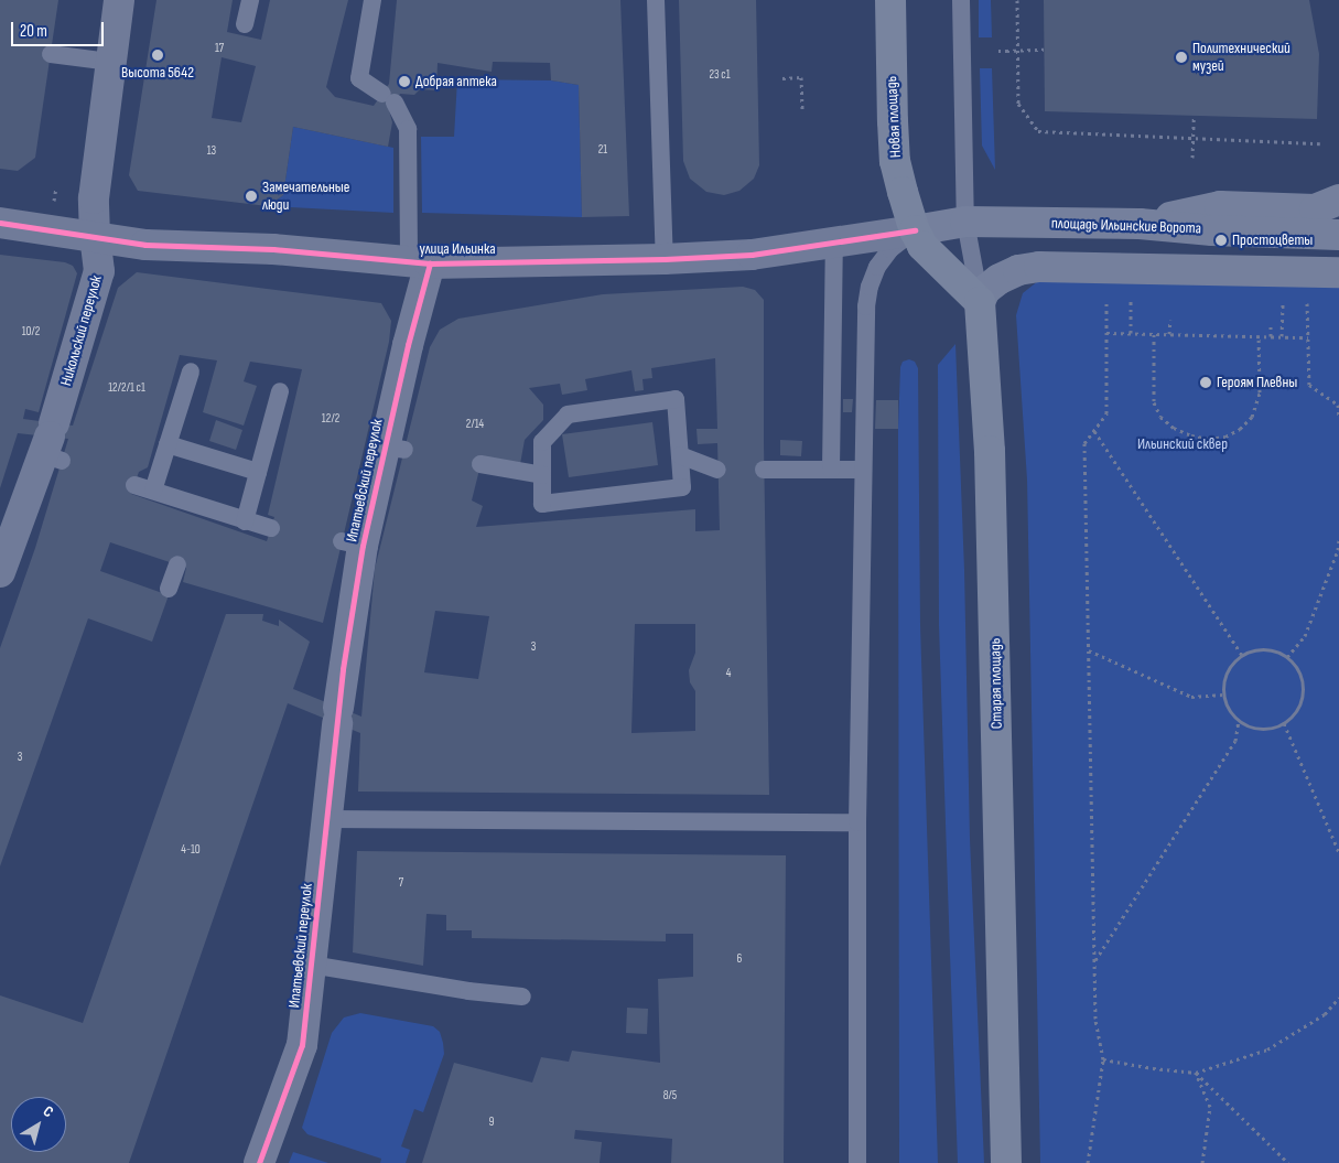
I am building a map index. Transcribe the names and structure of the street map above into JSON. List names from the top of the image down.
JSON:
{
  "streets": {
    "main road": ["Новая площадь", "площадь Ильинские Ворота", "Старая площадь"],
    "street": ["улица Ильинка", "Никольский переулок", "Ипатьевский переулок"]
  },
  "crossings": [
    ["Новая площадь", "площадь Ильинские Ворота"],
    ["Новая площадь", "улица Ильинка"],
    ["площадь Ильинские Ворота", "улица Ильинка"],
    ["улица Ильинка", "Никольский переулок"],
    ["улица Ильинка", "Ипатьевский переулок"]
  ],
  "parks": ["Ильинский сквер"],
  "places": [
    "Высота 5642",
    "Политехнический музей",
    "Добрая аптека",
    "Замечательные люди",
    "Простоцветы",
    "Героям Плевны"
  ],
  "house_numbers": [
    "17",
    "23 с1",
    "21",
    "13",
    "10/2",
    "12/2/1 с1",
    "12/2",
    "2/14",
    "3",
    "4",
    "3",
    "4-10",
    "7",
    "6",
    "8/5",
    "9"
  ],
  "scale_bar": "20 m",
  "north": "top right"
}
